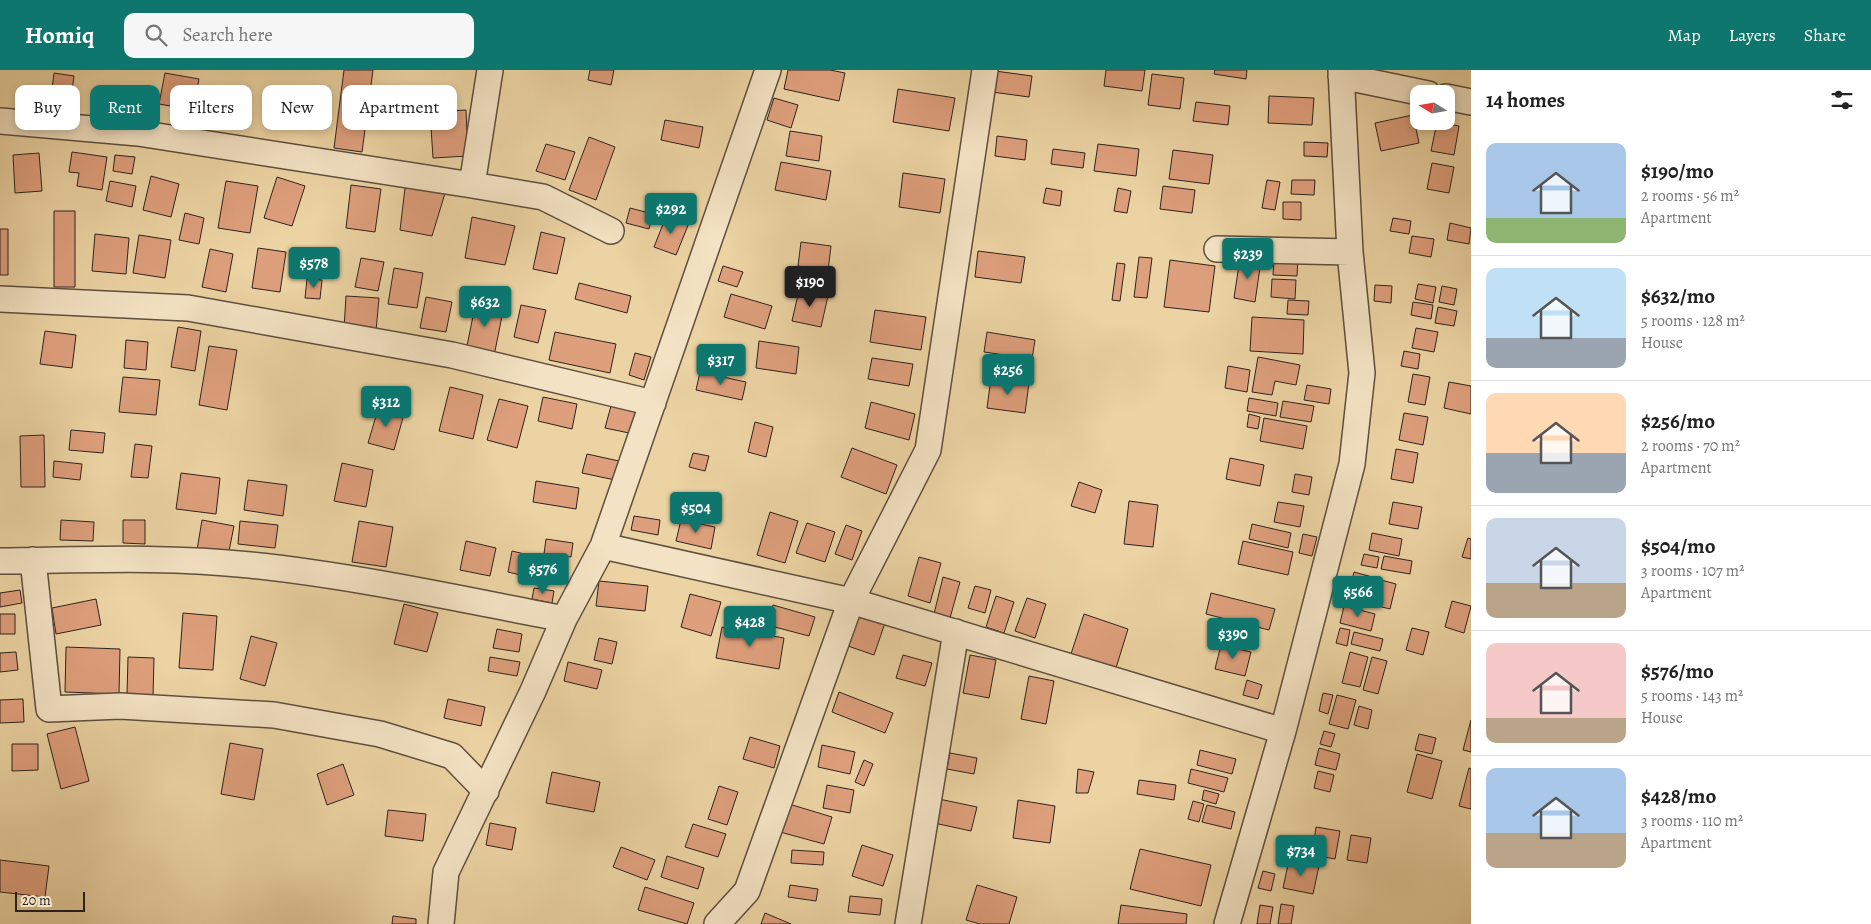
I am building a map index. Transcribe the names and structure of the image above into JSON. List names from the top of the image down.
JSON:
{
  "scale_bar": "20 m",
  "north": "left",
  "page": {
    "header": "Homiq",
    "search": "Search here",
    "nav": ["Map", "Layers", "Share"],
    "heading": "14 homes",
    "chip": [
      "Buy",
      "Rent",
      "Filters",
      "New",
      "Apartment"
    ],
    "list": [
      {
        "name": "$190/mo",
        "note": "2 rooms · 56 m² · Apartment"
      },
      {
        "name": "$632/mo",
        "note": "5 rooms · 128 m² · House"
      },
      {
        "name": "$256/mo",
        "note": "2 rooms · 70 m² · Apartment"
      },
      {
        "name": "$504/mo",
        "note": "3 rooms · 107 m² · Apartment"
      },
      {
        "name": "$576/mo",
        "note": "5 rooms · 143 m² · House"
      },
      {
        "name": "$428/mo",
        "note": "3 rooms · 110 m² · Apartment"
      }
    ],
    "price": [
      "$292",
      "$239",
      "$578",
      "$190",
      "$632",
      "$317",
      "$256",
      "$312",
      "$504",
      "$576",
      "$566",
      "$428",
      "$390",
      "$734"
    ],
    "scale": "20 m"
  }
}
